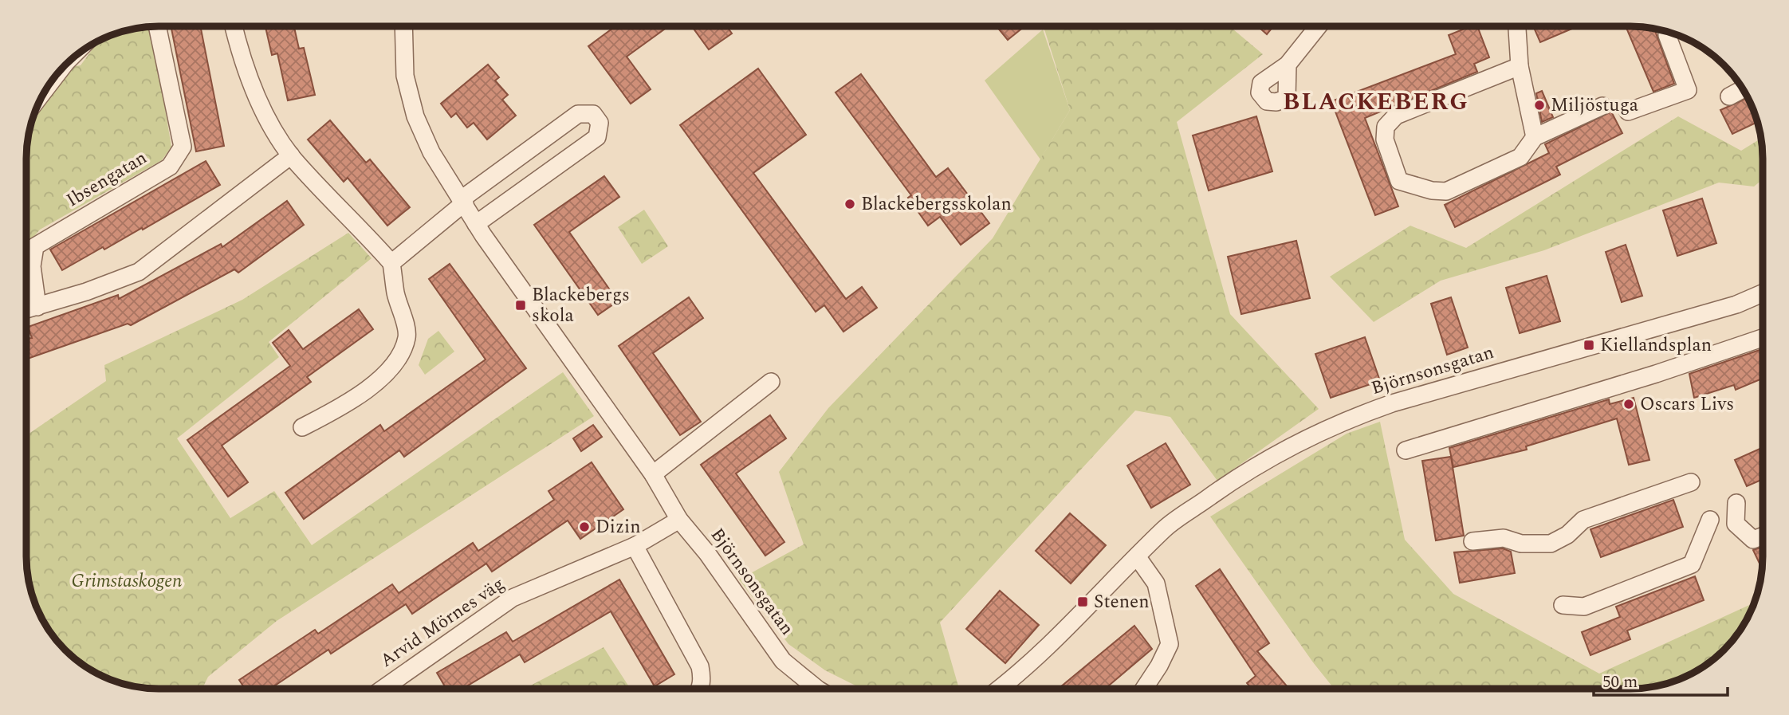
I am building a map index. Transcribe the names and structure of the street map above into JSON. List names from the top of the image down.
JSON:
{
  "streets": {
    "street": ["Ibsengatan", "Björnsonsgatan", "Arvid Mörnes väg"]
  },
  "crossings": [
    ["Björnsonsgatan", "Arvid Mörnes väg"]
  ],
  "districts": ["BLACKEBERG"],
  "parks": ["Grimstaskogen"],
  "places": {
    "other": [
      "Miljöstuga",
      "Blackebergsskolan",
      "Oscars Livs",
      "Dizin"
    ],
    "transit": ["Blackebergs skola", "Kiellandsplan", "Stenen"]
  },
  "scale_bar": "50 m"
}
